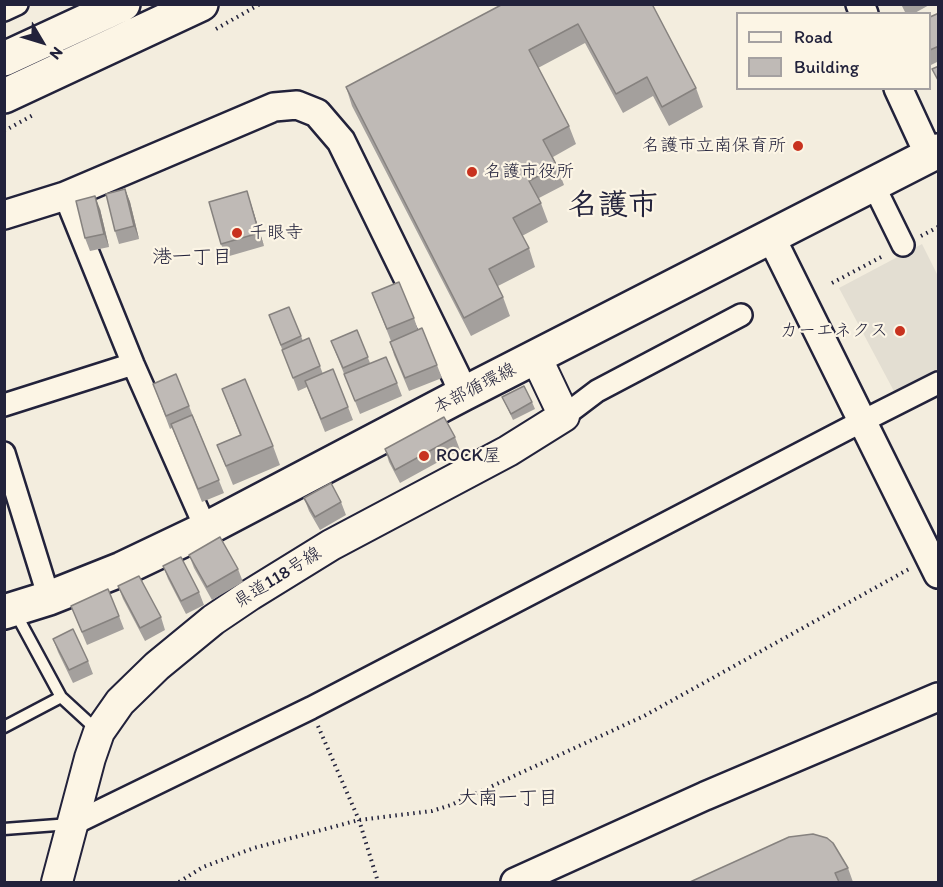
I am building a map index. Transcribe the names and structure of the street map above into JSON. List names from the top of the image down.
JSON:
{
  "streets": {
    "main road": ["本部循環線", "県道118号線"]
  },
  "districts": ["名護市", "港一丁目", "大南一丁目"],
  "places": [
    "名護市立南保育所",
    "名護市役所",
    "千眼寺",
    "カーエネクス",
    "ROCK屋"
  ],
  "legend": ["Road", "Building"],
  "north": "bottom right"
}
